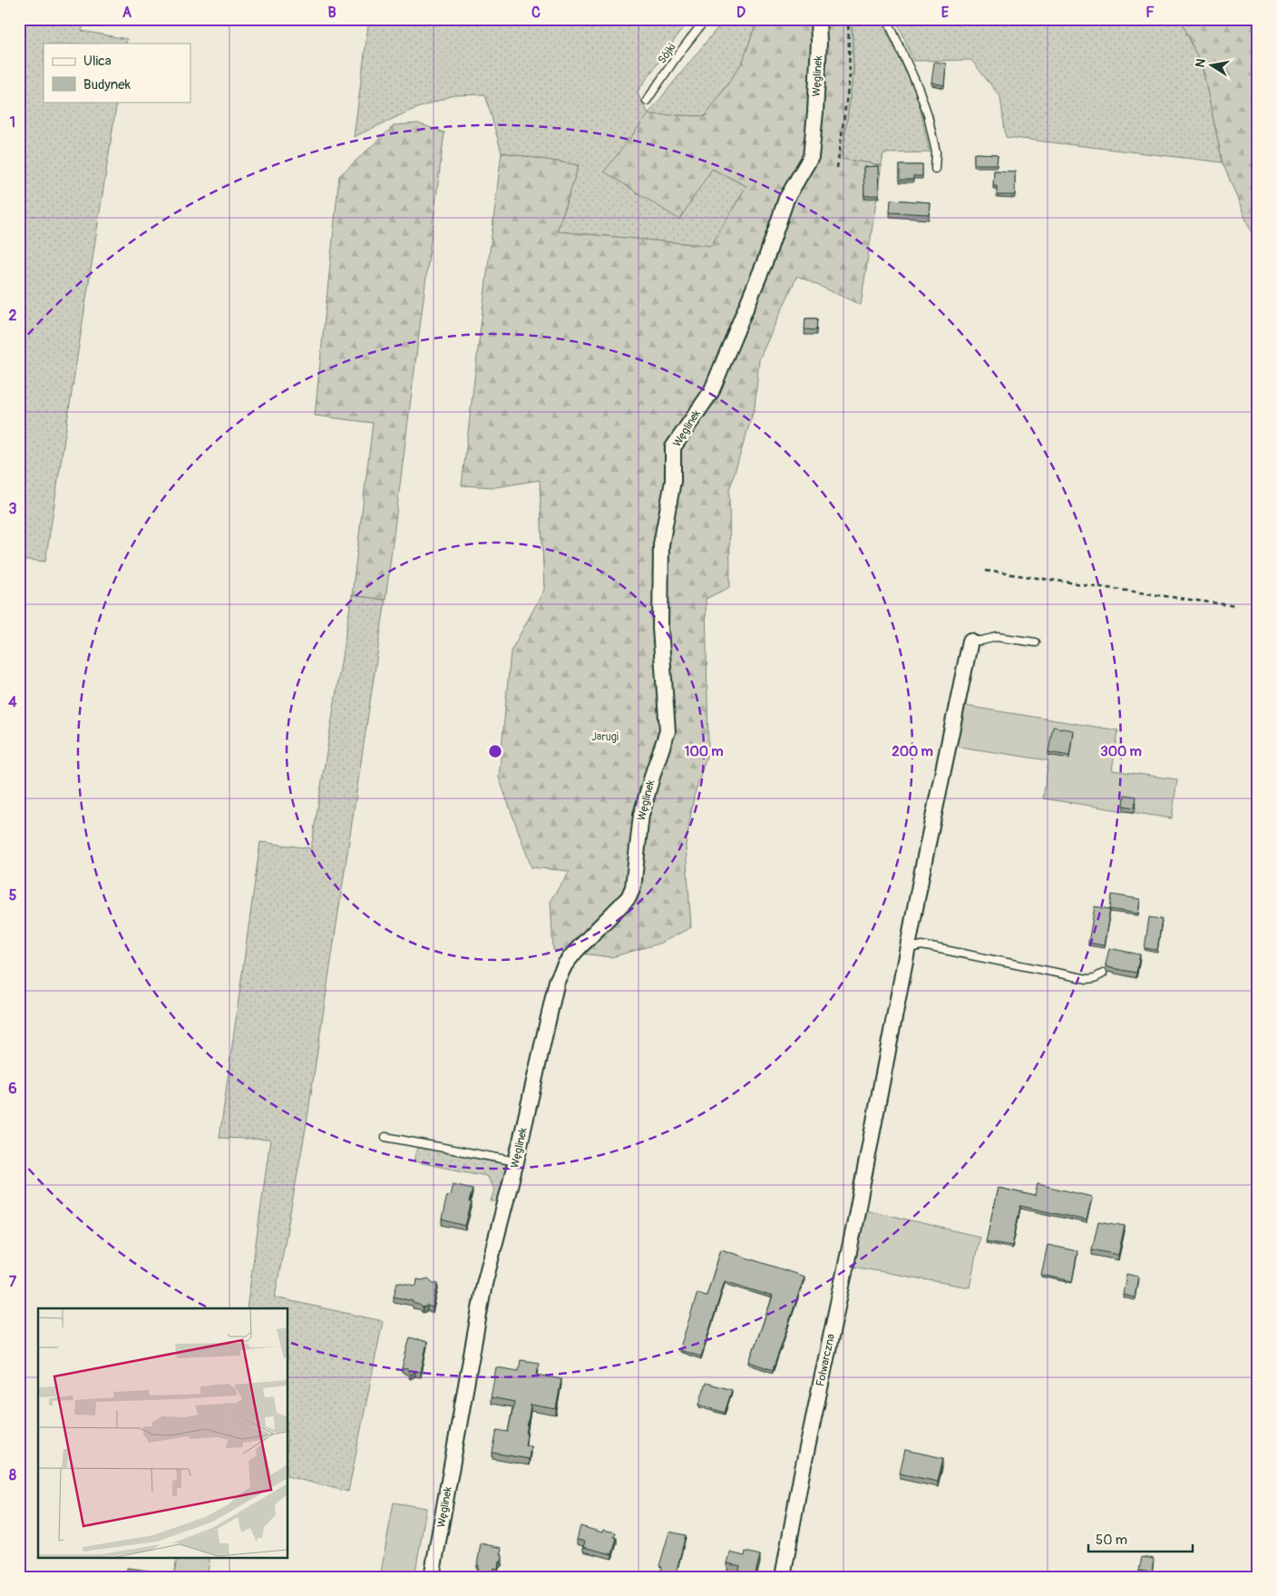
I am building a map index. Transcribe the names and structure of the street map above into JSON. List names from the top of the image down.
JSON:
{
  "streets": {
    "street": ["Węglinek", "Folwarczna"],
    "lane": ["Sójki"]
  },
  "parks": ["Jarugi"],
  "legend": ["Ulica", "Budynek"],
  "scale_bar": "50 m",
  "north": "left",
  "grid": {
    "columns": [
      "A",
      "B",
      "C",
      "D",
      "E",
      "F"
    ],
    "rows": [
      "1",
      "2",
      "3",
      "4",
      "5",
      "6",
      "7",
      "8"
    ]
  },
  "rings": ["100 m", "200 m", "300 m"]
}
